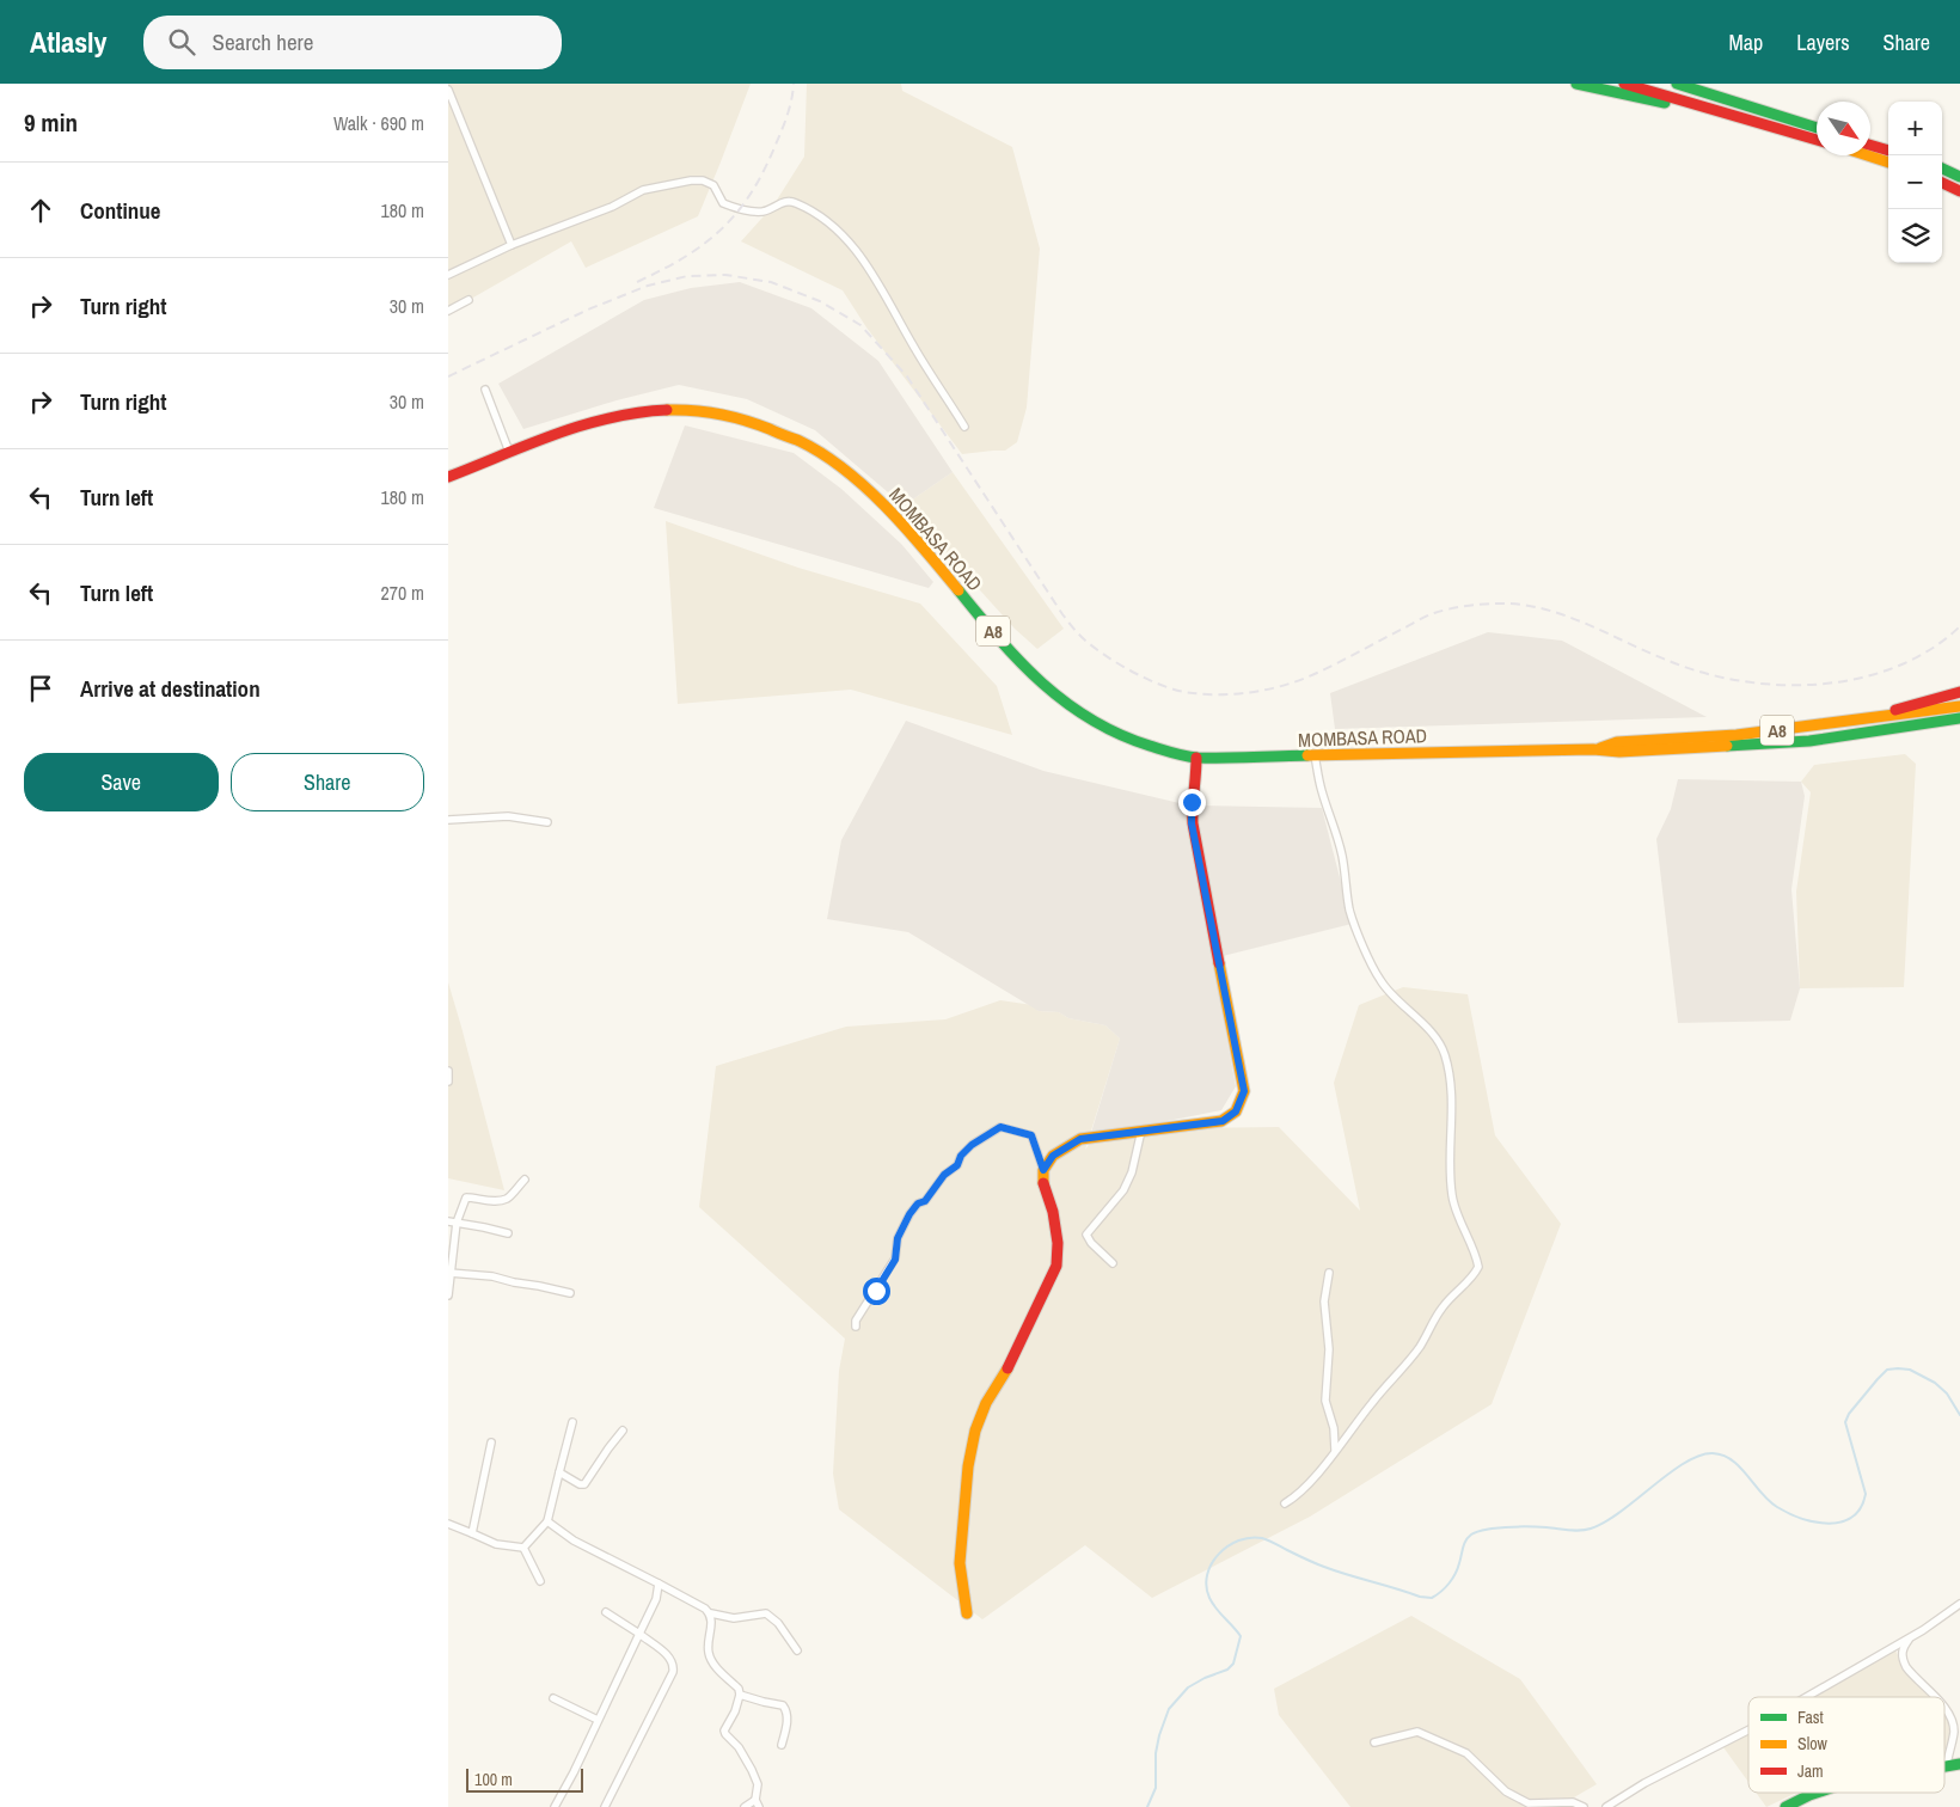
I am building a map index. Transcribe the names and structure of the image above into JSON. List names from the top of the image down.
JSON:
{
  "streets": {
    "main road": ["MOMBASA ROAD", "A8"]
  },
  "legend": ["Fast", "Slow", "Jam"],
  "scale_bar": "100 m",
  "north": "bottom right",
  "page": {
    "header": "Atlasly",
    "search": "Search here",
    "nav": ["Map", "Layers", "Share"],
    "heading": ["9 min", "Walk · 690 m"],
    "map_buttons": ["+", "−"],
    "list": [
      ["Continue", "180 m"],
      ["Turn right", "30 m"],
      ["Turn right", "30 m"],
      ["Turn left", "180 m"],
      ["Turn left", "270 m"],
      "Arrive at destination"
    ],
    "buttons": ["Save", "Share"],
    "scale": "100 m"
  }
}
